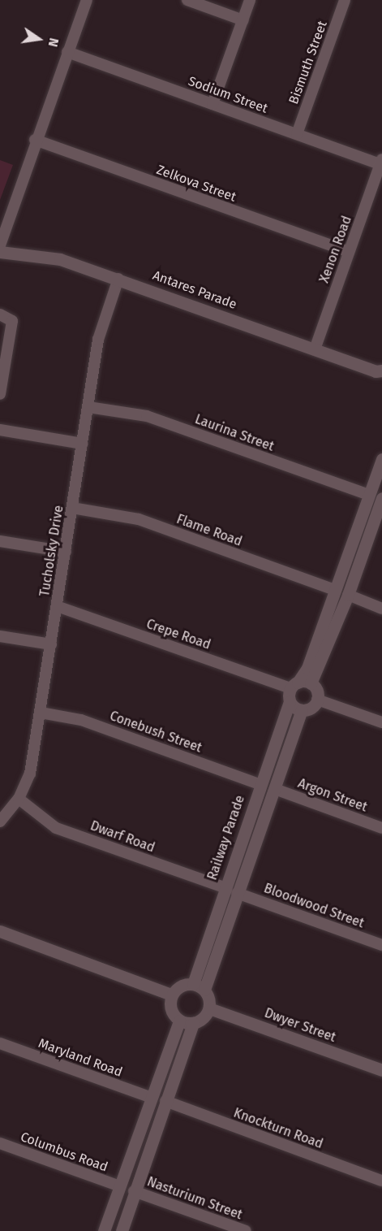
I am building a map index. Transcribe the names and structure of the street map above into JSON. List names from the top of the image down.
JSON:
{
  "streets": {
    "street": [
      "Bismuth Street",
      "Sodium Street",
      "Zelkova Street",
      "Xenon Road",
      "Antares Parade",
      "Laurina Street",
      "Flame Road",
      "Tucholsky Drive",
      "Crepe Road",
      "Conebush Street",
      "Argon Street",
      "Dwarf Road",
      "Railway Parade",
      "Bloodwood Street",
      "Dwyer Street",
      "Maryland Road",
      "Knockturn Road",
      "Columbus Road",
      "Nasturium Street"
    ]
  },
  "crossings": [
    ["Bismuth Street", "Sodium Street"],
    ["Sodium Street", "Xenon Road"],
    ["Zelkova Street", "Xenon Road"],
    ["Xenon Road", "Antares Parade"],
    ["Antares Parade", "Tucholsky Drive"],
    ["Laurina Street", "Tucholsky Drive"],
    ["Flame Road", "Tucholsky Drive"],
    ["Tucholsky Drive", "Crepe Road"],
    ["Tucholsky Drive", "Conebush Street"],
    ["Tucholsky Drive", "Dwarf Road"],
    ["Crepe Road", "Railway Parade"],
    ["Conebush Street", "Railway Parade"],
    ["Argon Street", "Railway Parade"],
    ["Dwarf Road", "Railway Parade"],
    ["Railway Parade", "Bloodwood Street"],
    ["Railway Parade", "Dwyer Street"]
  ],
  "north": "right"
}
